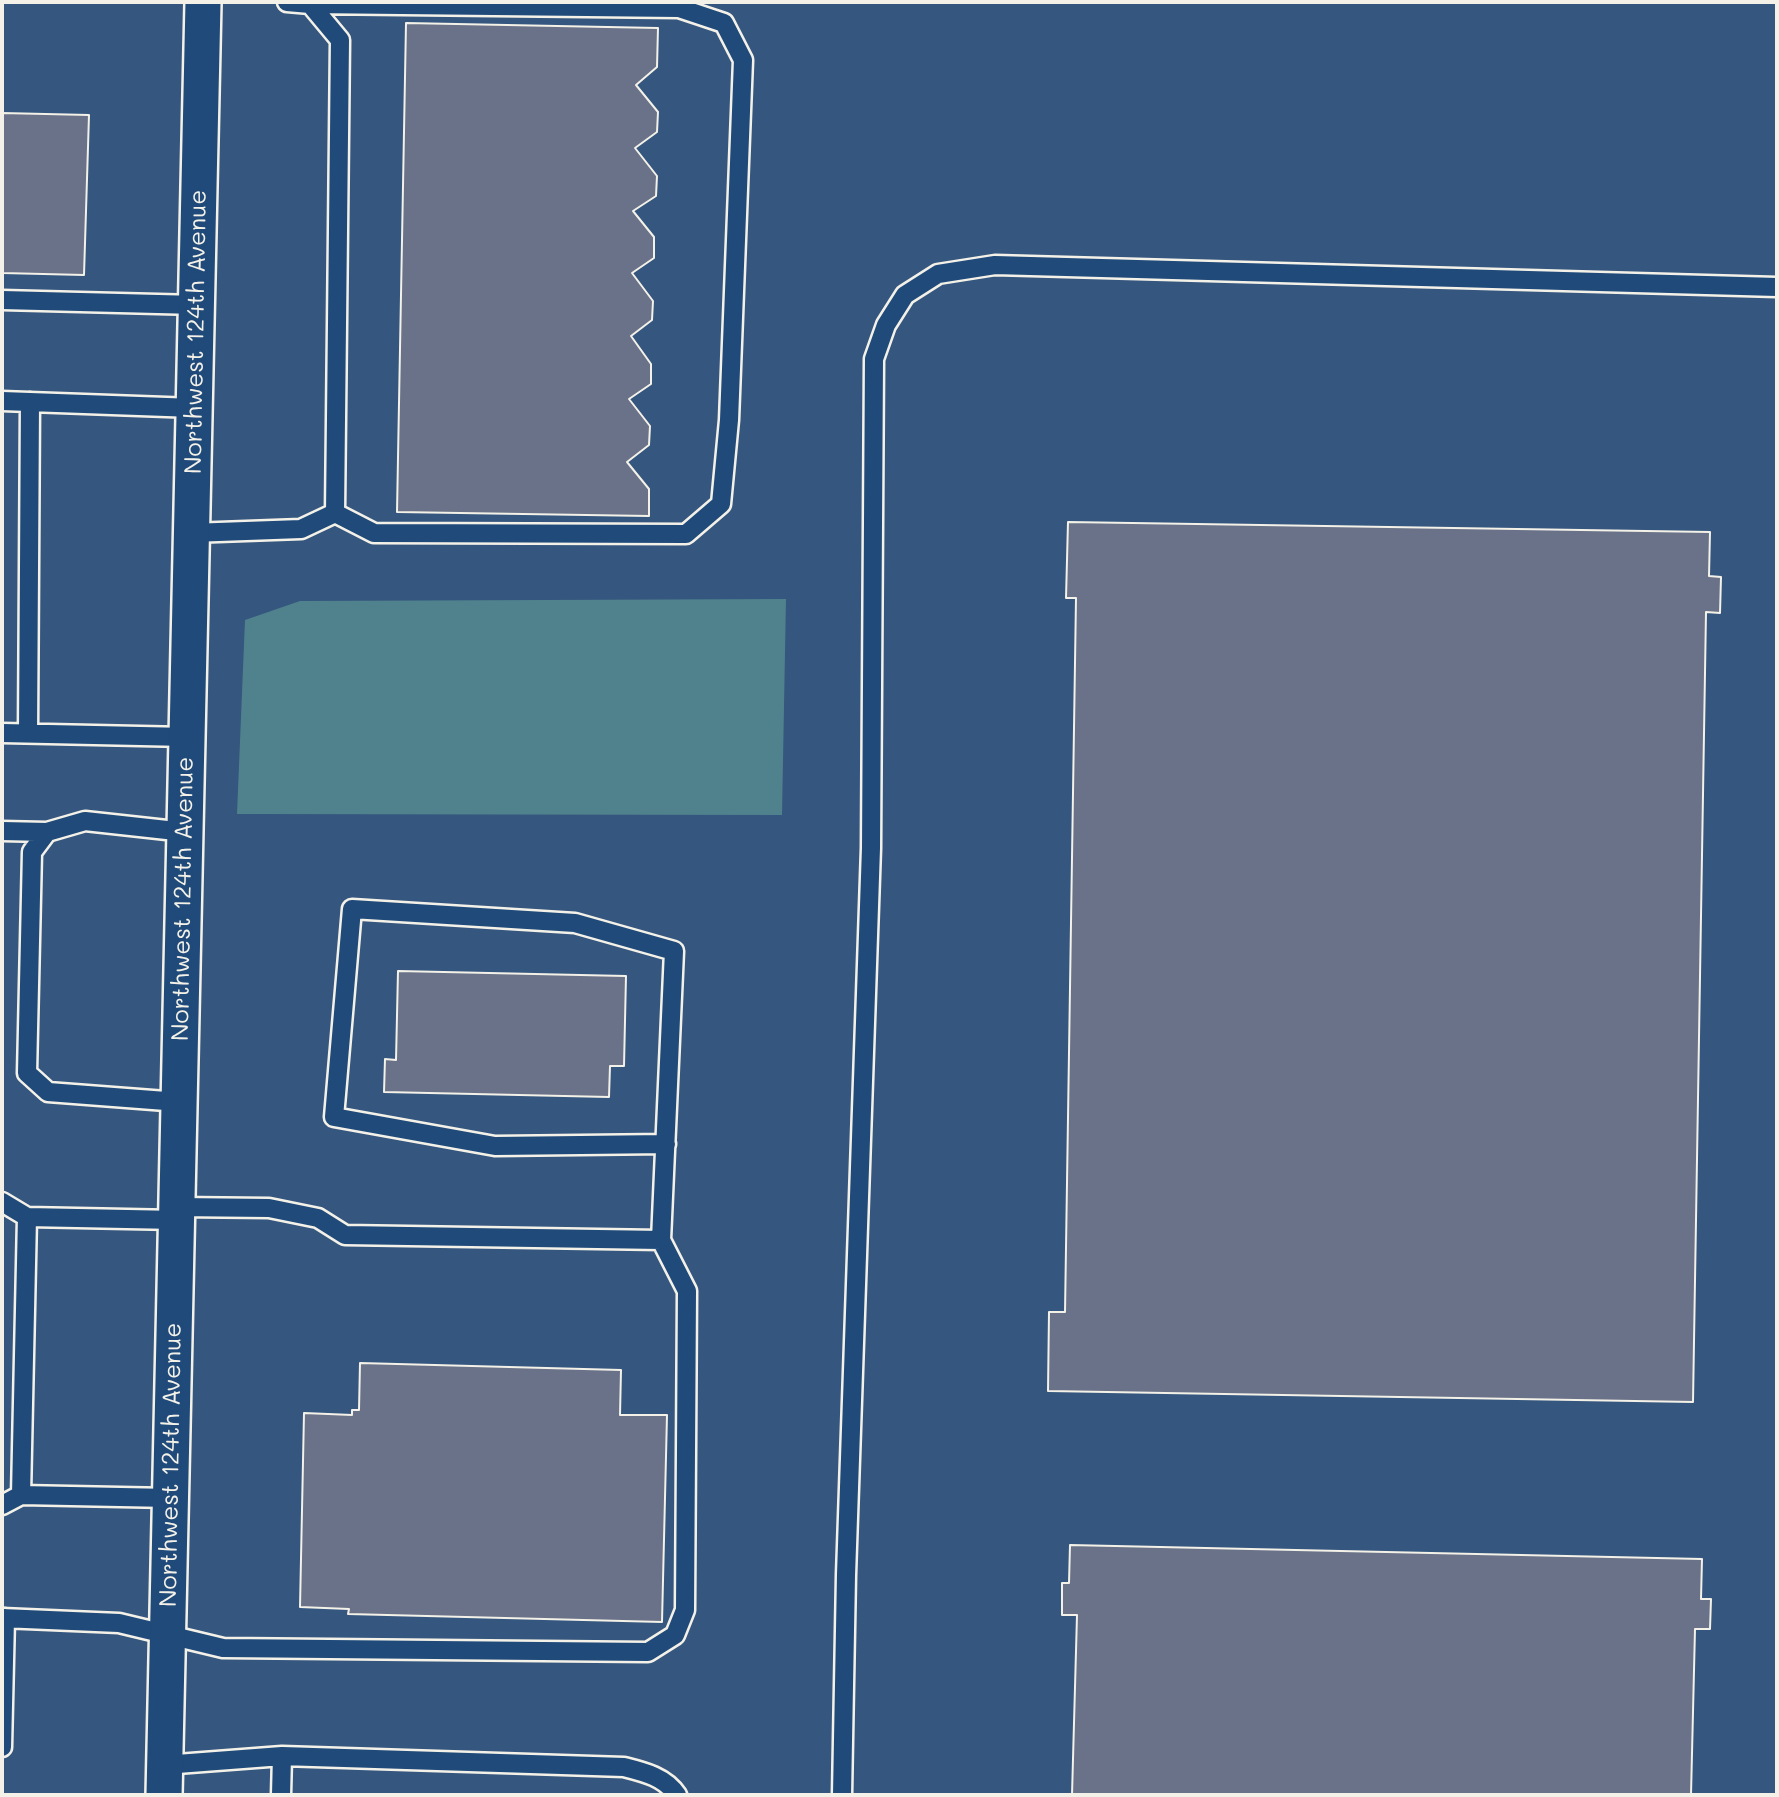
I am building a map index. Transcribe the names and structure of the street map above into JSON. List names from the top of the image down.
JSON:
{
  "streets": {
    "street": ["Northwest 124th Avenue"]
  }
}
